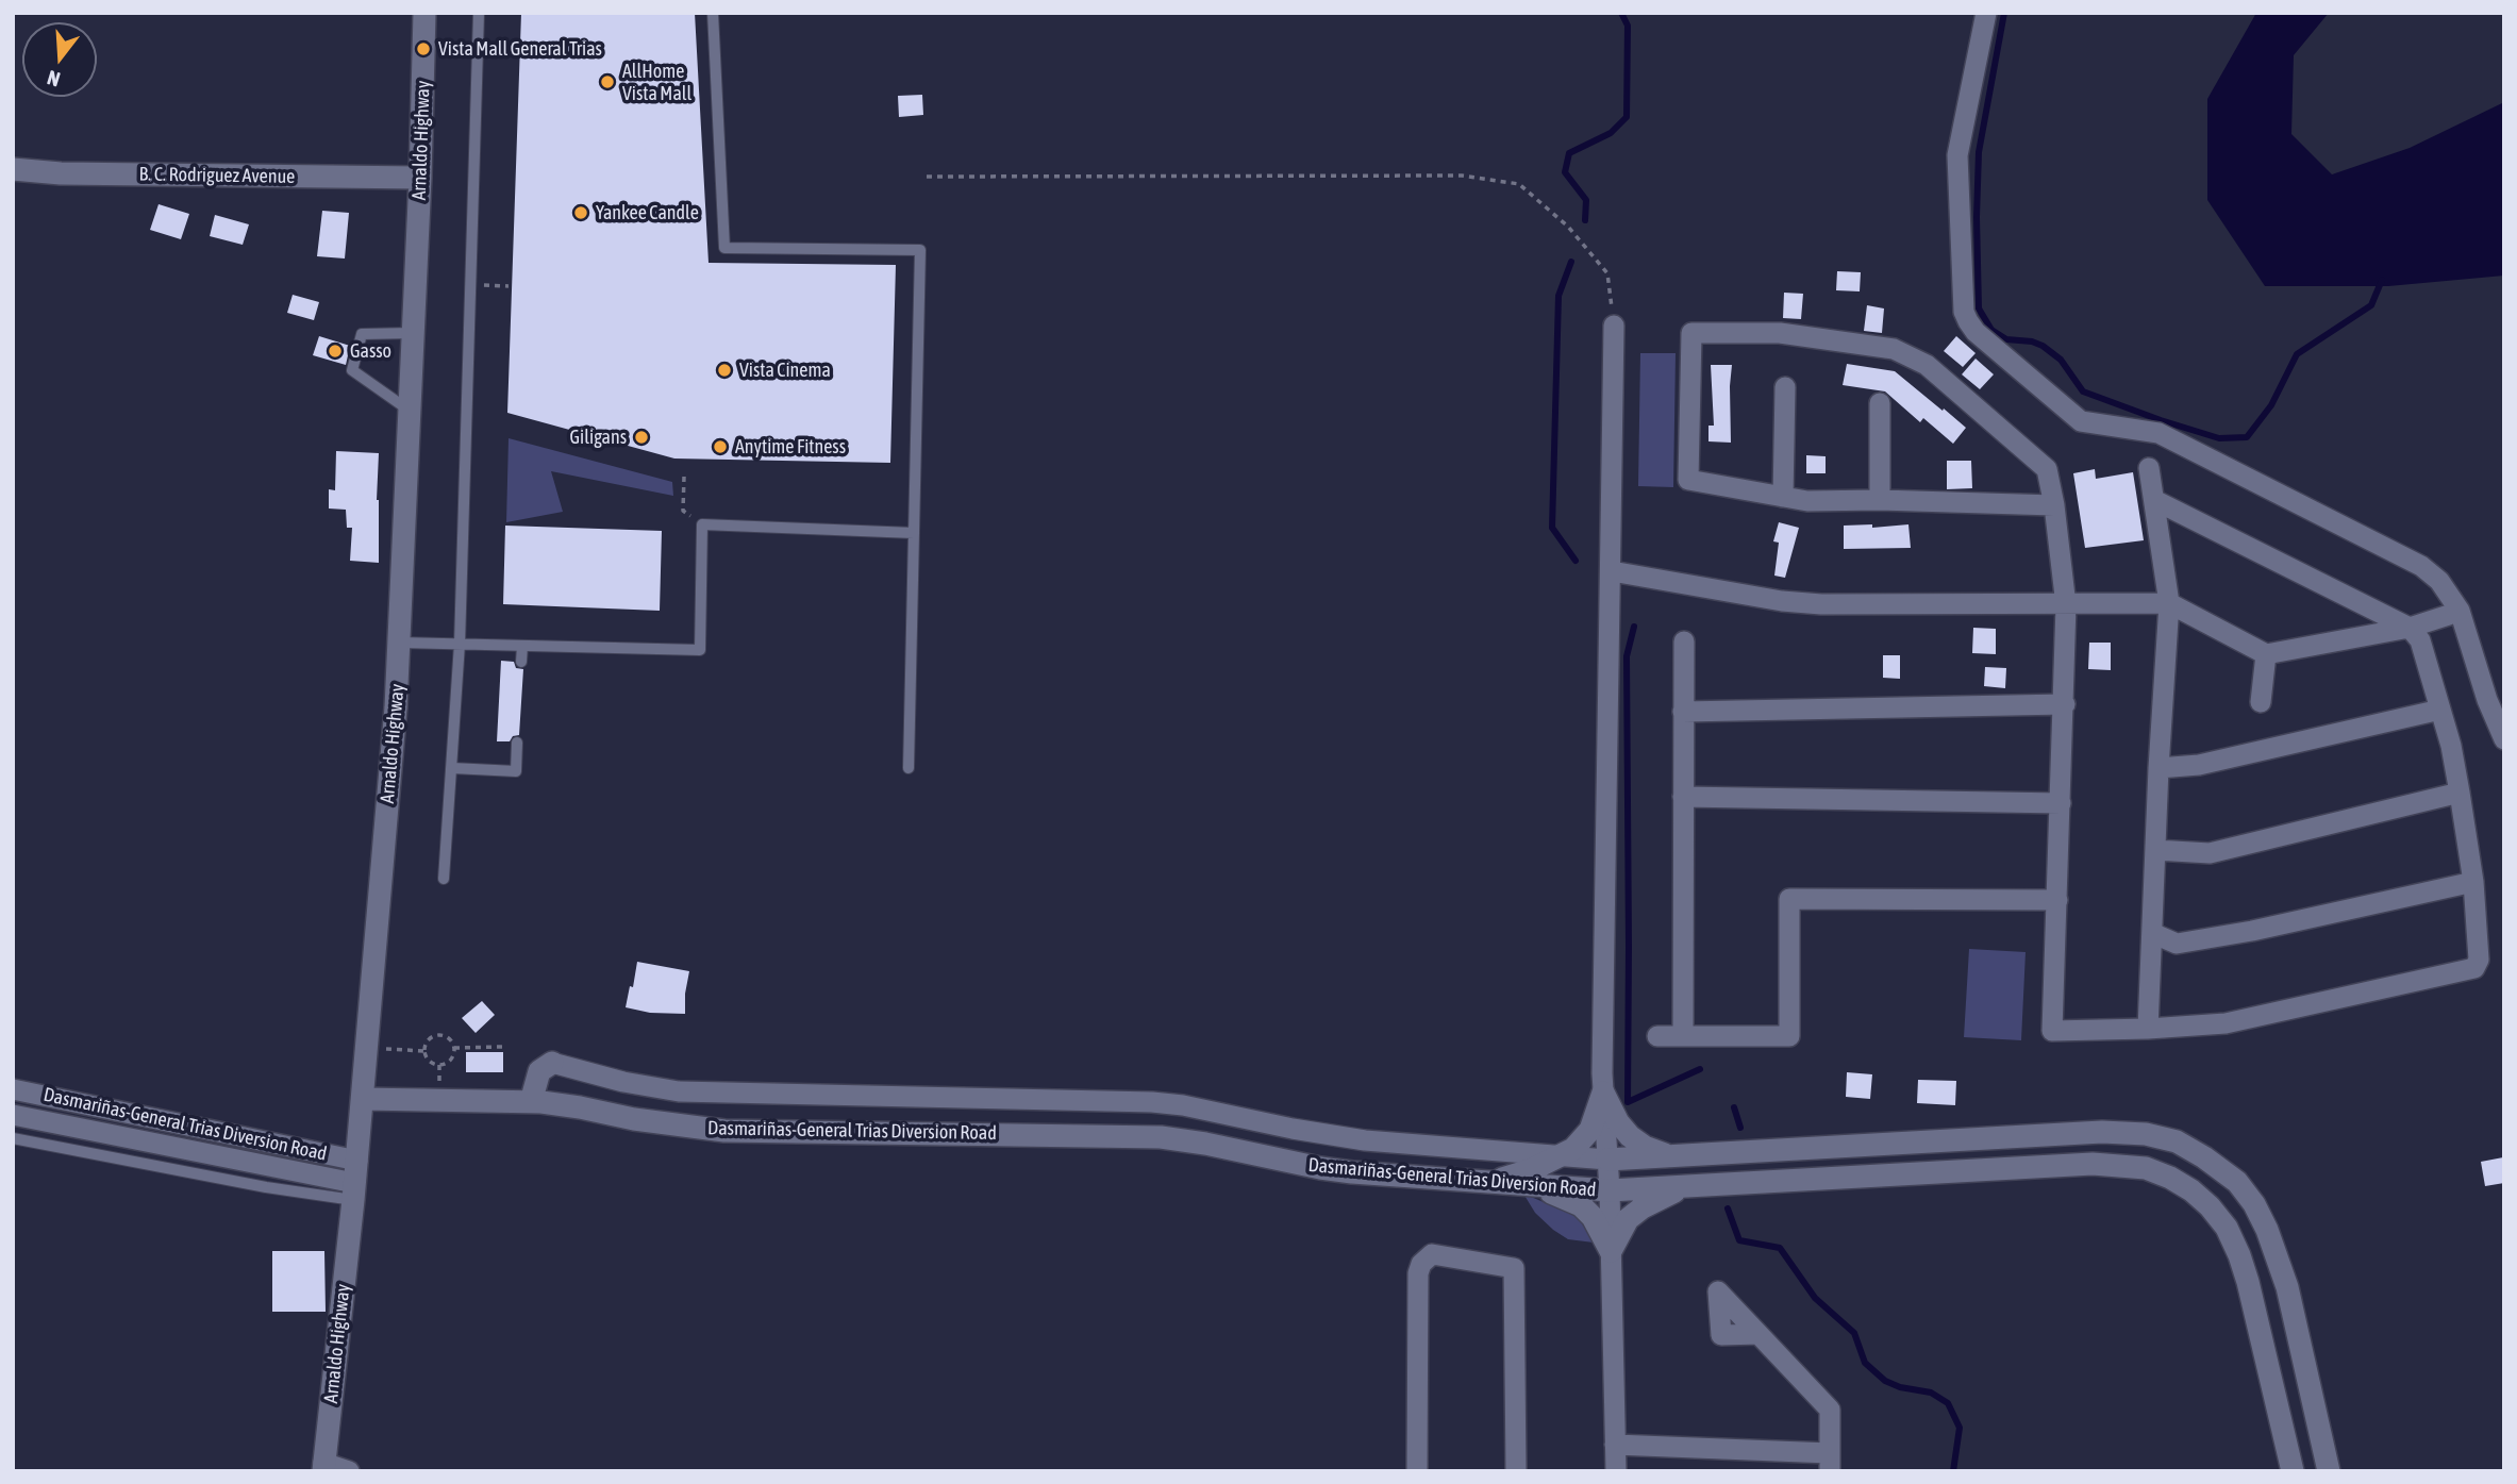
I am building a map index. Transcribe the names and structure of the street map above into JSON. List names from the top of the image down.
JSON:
{
  "streets": {
    "street": ["Arnaldo Highway", "B. C. Rodriguez Avenue", "Dasmariñas-General Trias Diversion Road"]
  },
  "crossings": [
    ["Arnaldo Highway", "B. C. Rodriguez Avenue"],
    ["Arnaldo Highway", "Dasmariñas-General Trias Diversion Road"]
  ],
  "places": [
    "Vista Mall General Trias",
    "AllHome Vista Mall",
    "Yankee Candle",
    "Gasso",
    "Vista Cinema",
    "Giligans",
    "Anytime Fitness"
  ],
  "north": "bottom"
}
